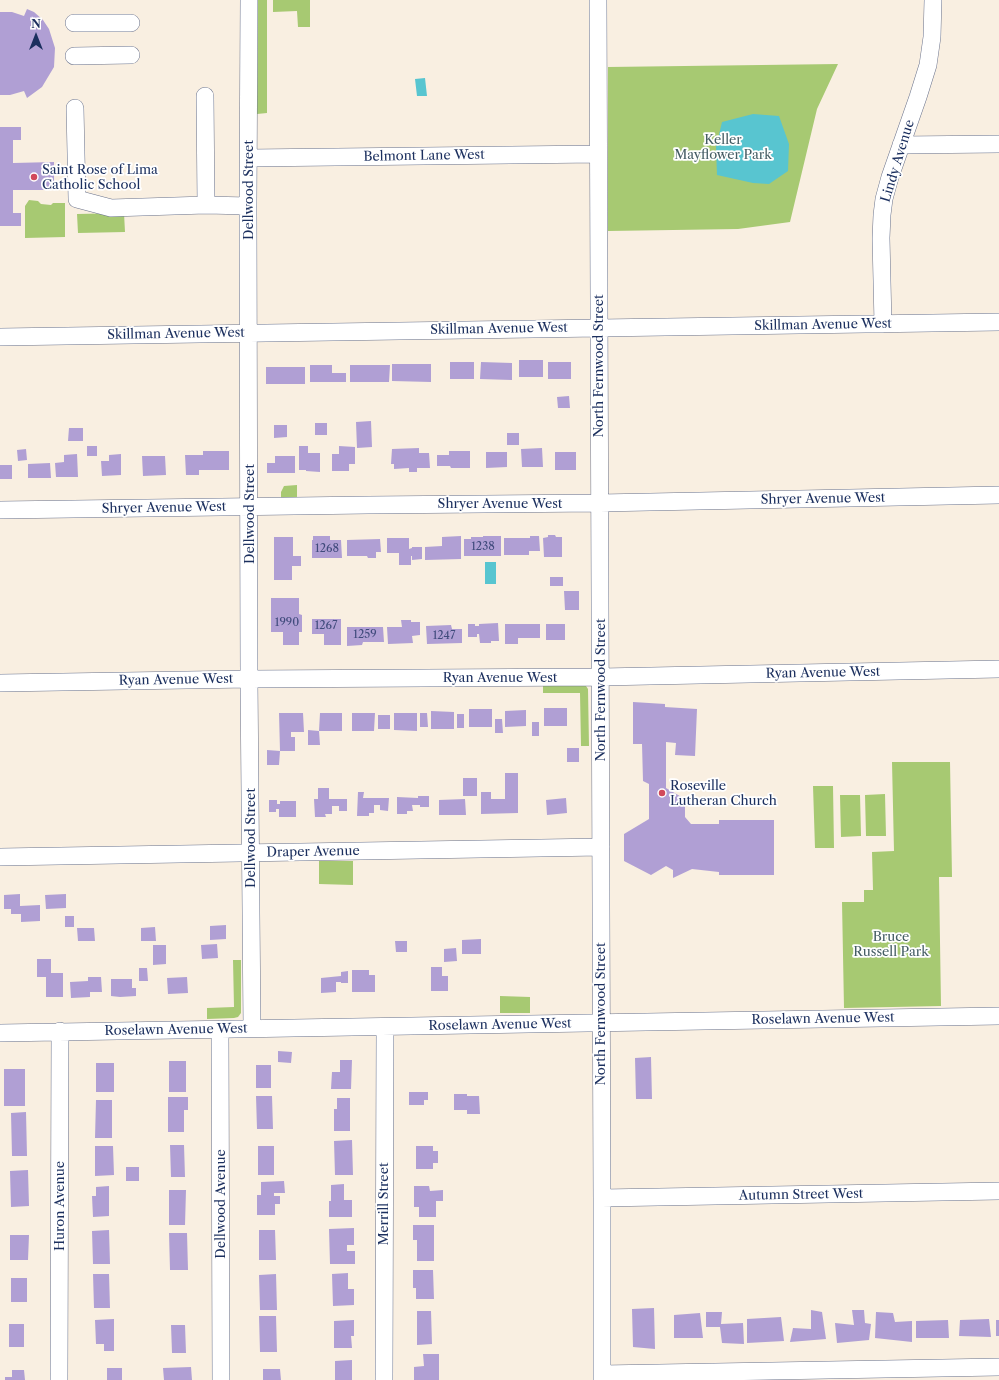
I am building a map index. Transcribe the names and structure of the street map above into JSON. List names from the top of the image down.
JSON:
{
  "streets": {
    "street": [
      "Belmont Lane West",
      "Lindy Avenue",
      "Dellwood Street",
      "Skillman Avenue West",
      "North Fernwood Street",
      "Shryer Avenue West",
      "Ryan Avenue West",
      "Draper Avenue",
      "Roselawn Avenue West",
      "Autumn Street West",
      "Dellwood Avenue",
      "Merrill Street",
      "Huron Avenue"
    ]
  },
  "crossings": [
    ["Belmont Lane West", "Dellwood Street"],
    ["Belmont Lane West", "North Fernwood Street"],
    ["Lindy Avenue", "Skillman Avenue West"],
    ["Dellwood Street", "Skillman Avenue West"],
    ["Dellwood Street", "Shryer Avenue West"],
    ["Dellwood Street", "Ryan Avenue West"],
    ["Dellwood Street", "Draper Avenue"],
    ["Dellwood Street", "Roselawn Avenue West"],
    ["Skillman Avenue West", "North Fernwood Street"],
    ["North Fernwood Street", "Shryer Avenue West"],
    ["North Fernwood Street", "Ryan Avenue West"],
    ["North Fernwood Street", "Draper Avenue"],
    ["North Fernwood Street", "Roselawn Avenue West"],
    ["North Fernwood Street", "Autumn Street West"],
    ["Roselawn Avenue West", "Dellwood Avenue"],
    ["Roselawn Avenue West", "Merrill Street"],
    ["Roselawn Avenue West", "Huron Avenue"]
  ],
  "parks": ["Keller Mayflower Park", "Bruce Russell Park"],
  "places": ["Saint Rose of Lima Catholic School", "Roseville Lutheran Church"],
  "house_numbers": [
    "1238",
    "1268",
    "1990",
    "1267",
    "1259",
    "1247"
  ],
  "north": "top"
}
